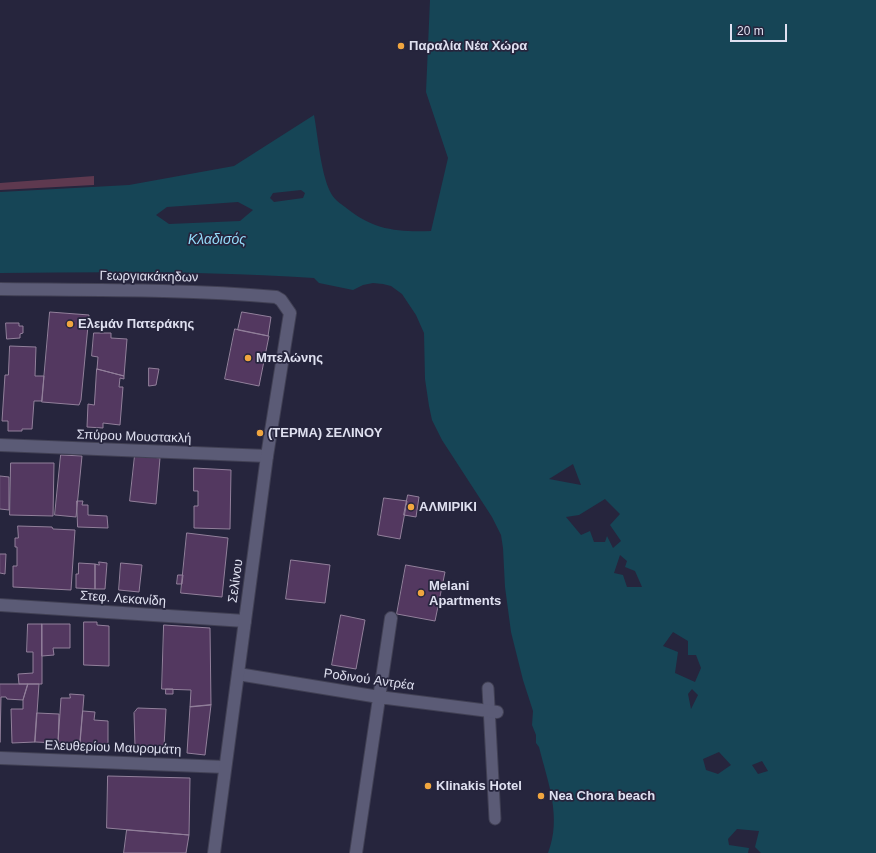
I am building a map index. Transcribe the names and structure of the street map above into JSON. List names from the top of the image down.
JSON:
{
  "streets": {
    "street": [
      "Γεωργιακάκηδων",
      "Σπύρου Μουστακλή",
      "Σελίνου",
      "Στεφ. Λεκανίδη",
      "Ροδινού Αντρέα",
      "Ελευθερίου Μαυρομάτη"
    ]
  },
  "crossings": [
    ["Γεωργιακάκηδων", "Σελίνου"],
    ["Σπύρου Μουστακλή", "Σελίνου"],
    ["Σελίνου", "Στεφ. Λεκανίδη"],
    ["Σελίνου", "Ροδινού Αντρέα"],
    ["Σελίνου", "Ελευθερίου Μαυρομάτη"]
  ],
  "water": ["Κλαδισός"],
  "places": [
    "Παραλία Νέα Χώρα",
    "Ελεμάν Πατεράκης",
    "Μπελώνης",
    "(ΤΕΡΜΑ) ΣΕΛΙΝΟΥ",
    "ΑΛΜΙΡΙΚΙ",
    "Melani Apartments",
    "Klinakis Hotel",
    "Nea Chora beach"
  ],
  "scale_bar": "20 m"
}
